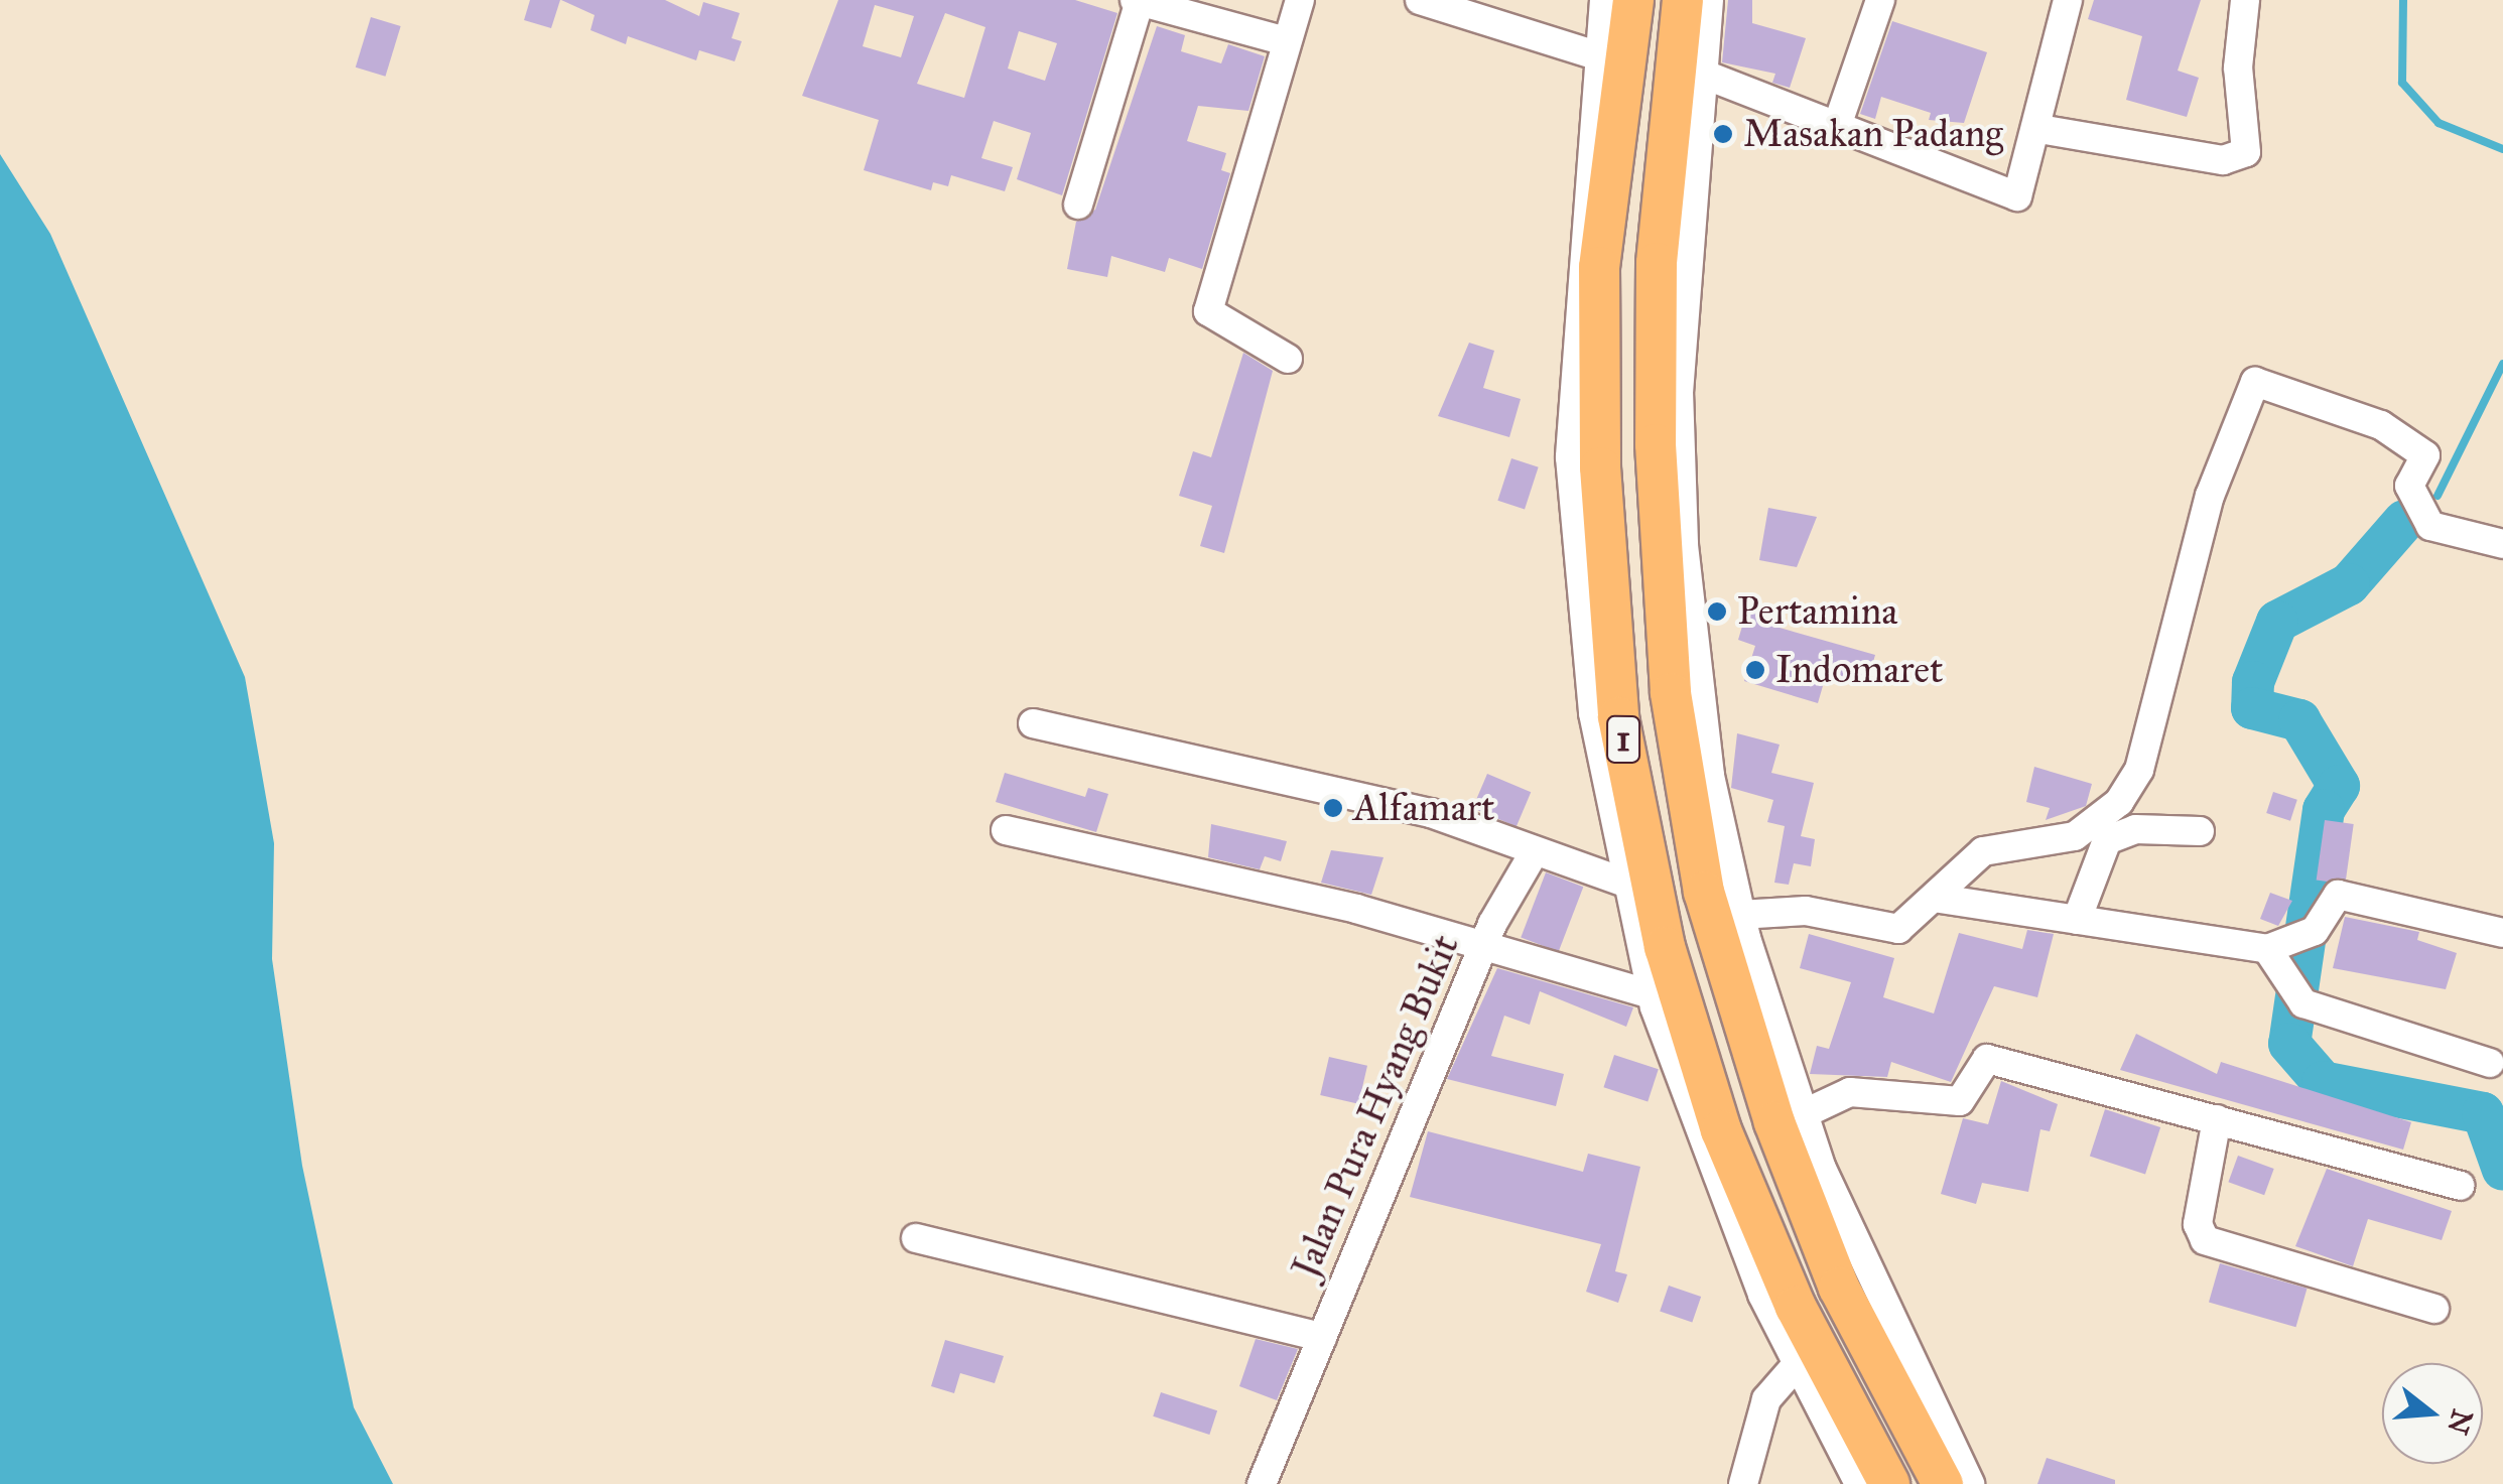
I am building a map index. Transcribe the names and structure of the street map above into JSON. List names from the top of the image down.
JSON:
{
  "streets": {
    "highway": ["1"],
    "street": ["Jalan Pura Hyang Bukit"]
  },
  "places": [
    "Masakan Padang",
    "Pertamina",
    "Indomaret",
    "Alfamart"
  ],
  "north": "right"
}
